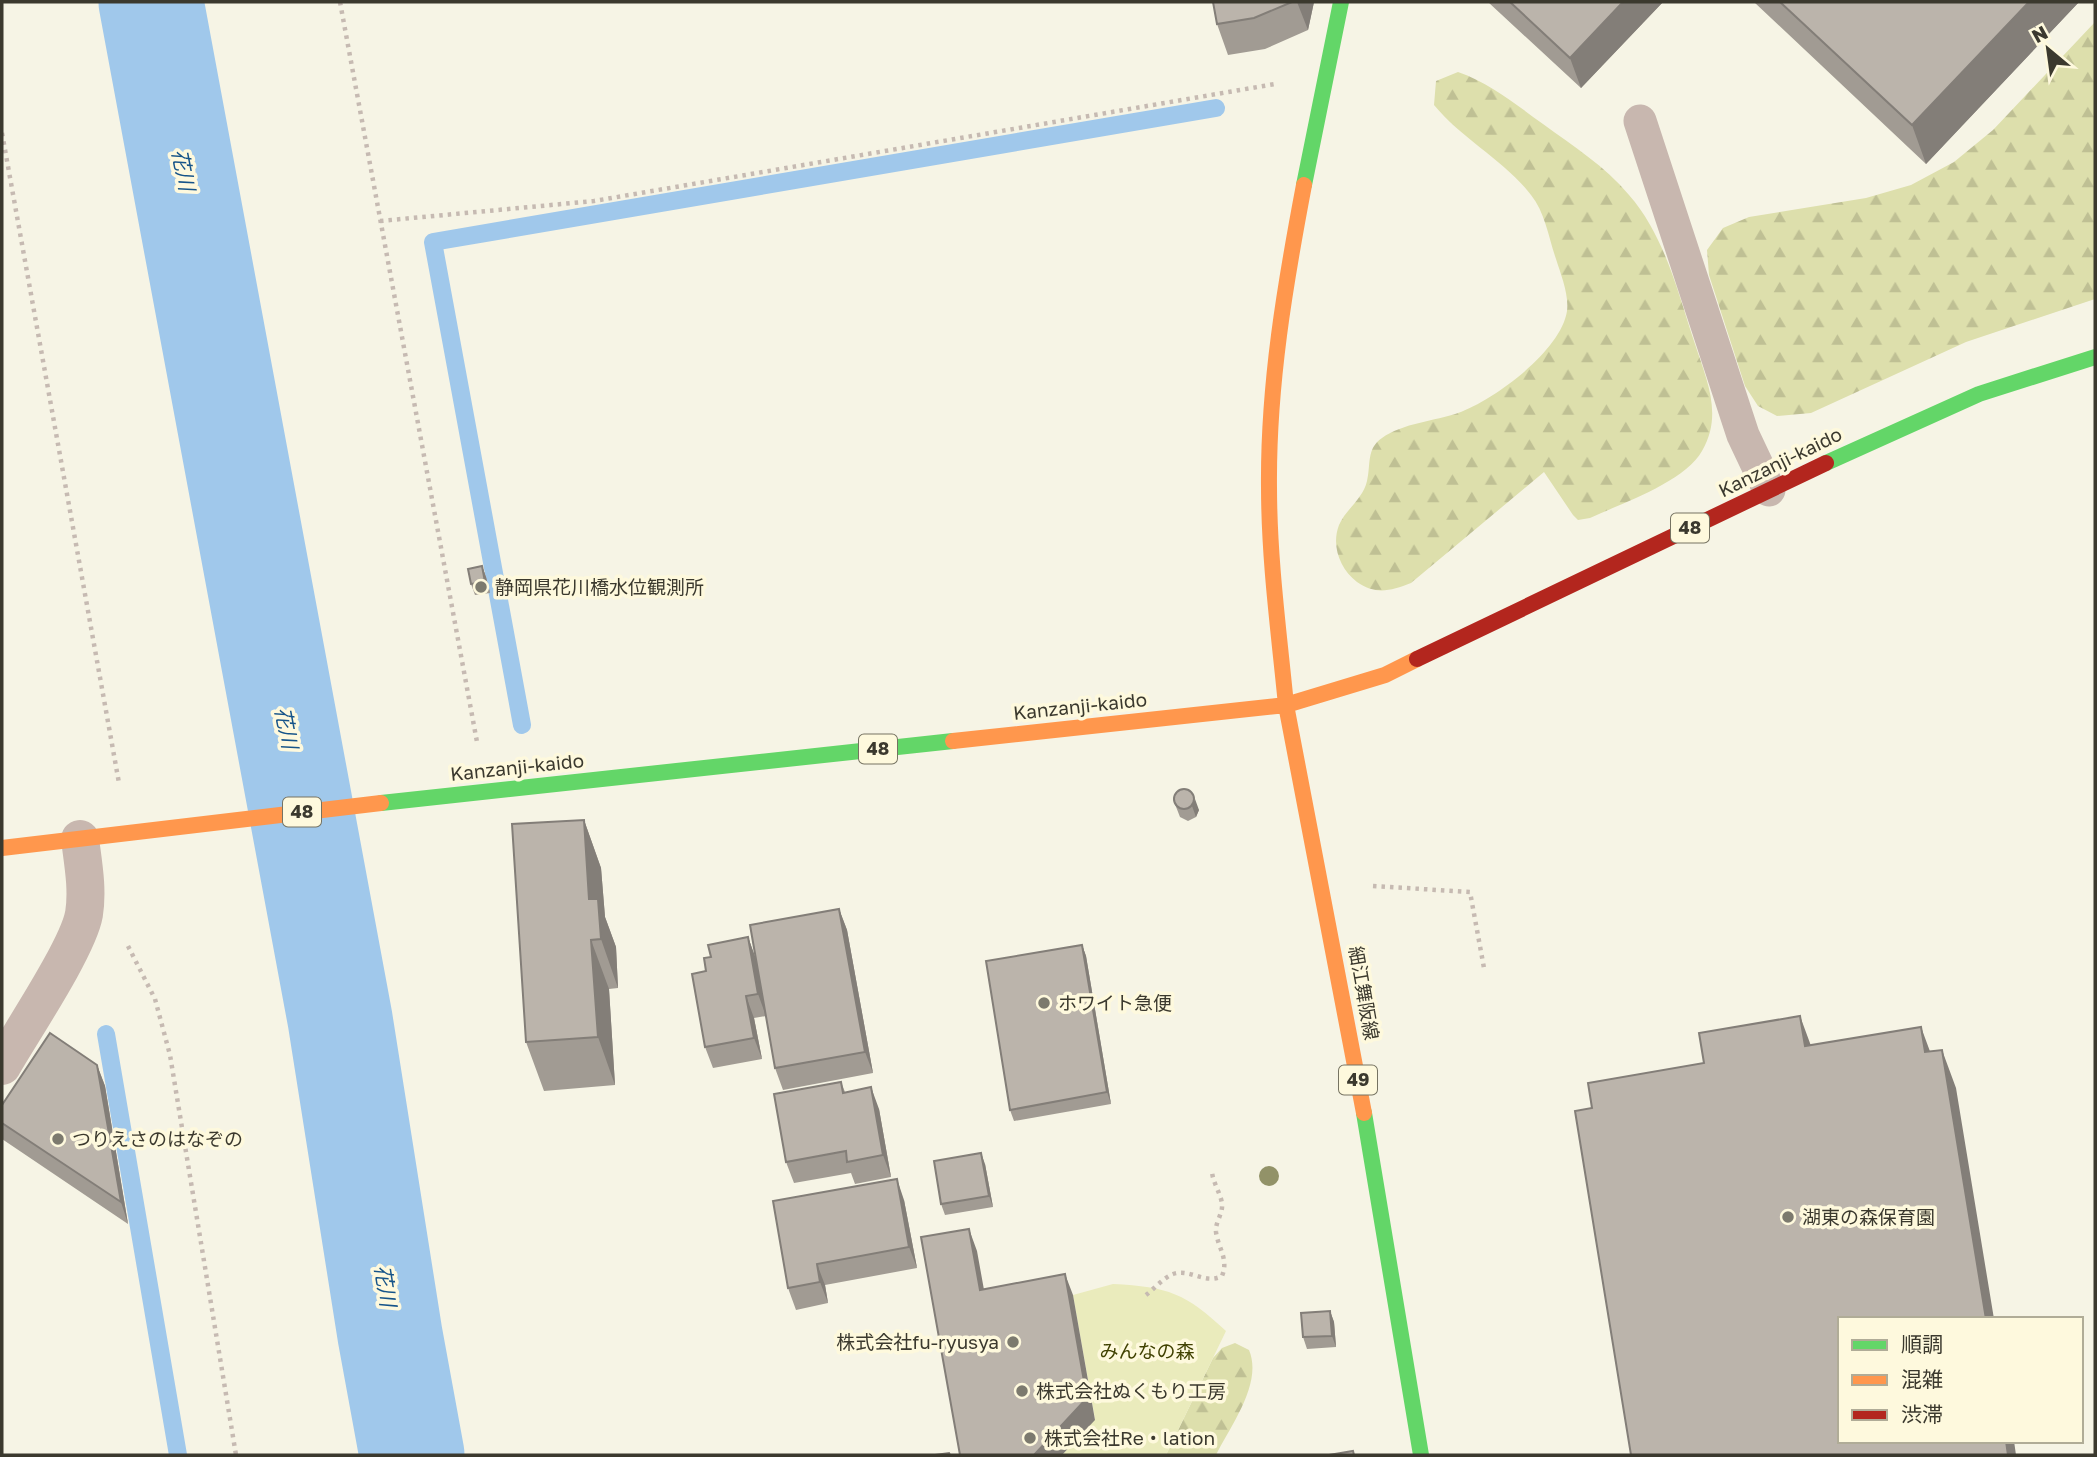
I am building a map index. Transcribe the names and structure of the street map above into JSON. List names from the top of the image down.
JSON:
{
  "streets": {
    "main road": [
      "Kanzanji-kaido",
      "48",
      "細江舞阪線",
      "49"
    ]
  },
  "crossings": [
    ["Kanzanji-kaido", "細江舞阪線"]
  ],
  "water": ["花川"],
  "parks": ["みんなの森"],
  "places": [
    "静岡県花川橋水位観測所",
    "ホワイト急便",
    "つりえさのはなぞの",
    "湖東の森保育園",
    "株式会社fu-ryusya",
    "株式会社ぬくもり工房",
    "株式会社Re・lation"
  ],
  "legend": ["順調", "混雑", "渋滞"],
  "north": "top left"
}
